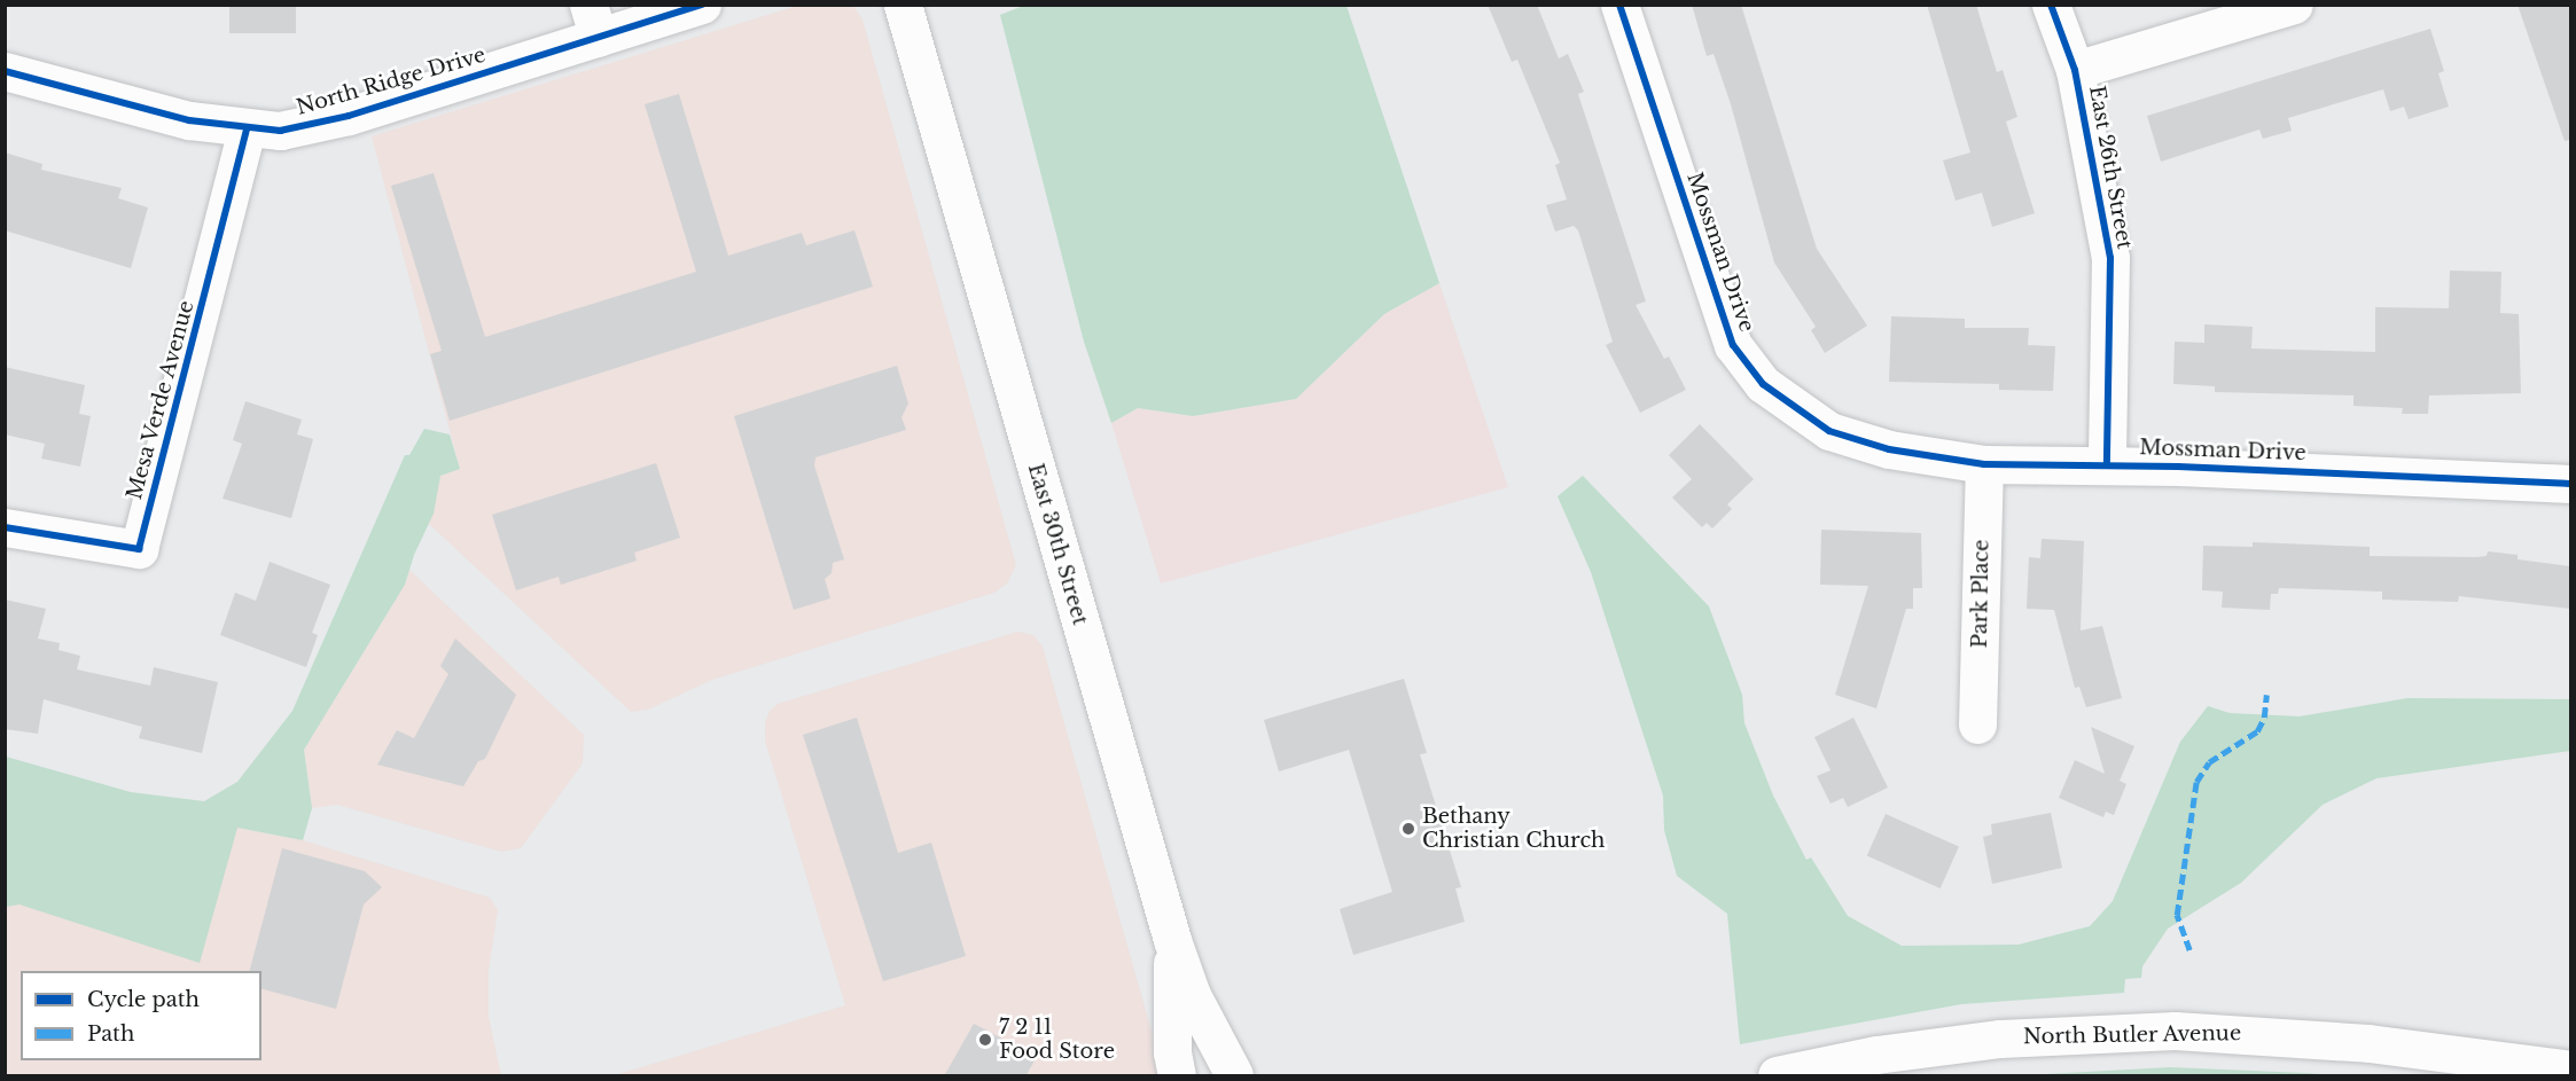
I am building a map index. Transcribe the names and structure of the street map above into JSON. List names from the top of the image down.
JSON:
{
  "streets": {
    "street": [
      "North Ridge Drive",
      "East 26th Street",
      "Mossman Drive",
      "Mesa Verde Avenue",
      "East 30th Street",
      "Park Place",
      "North Butler Avenue"
    ]
  },
  "crossings": [
    ["North Ridge Drive", "Mesa Verde Avenue"],
    ["East 26th Street", "Mossman Drive"],
    ["Mossman Drive", "Park Place"]
  ],
  "places": ["Bethany Christian Church", "7 2 11 Food Store"],
  "legend": ["Cycle path", "Path"]
}
